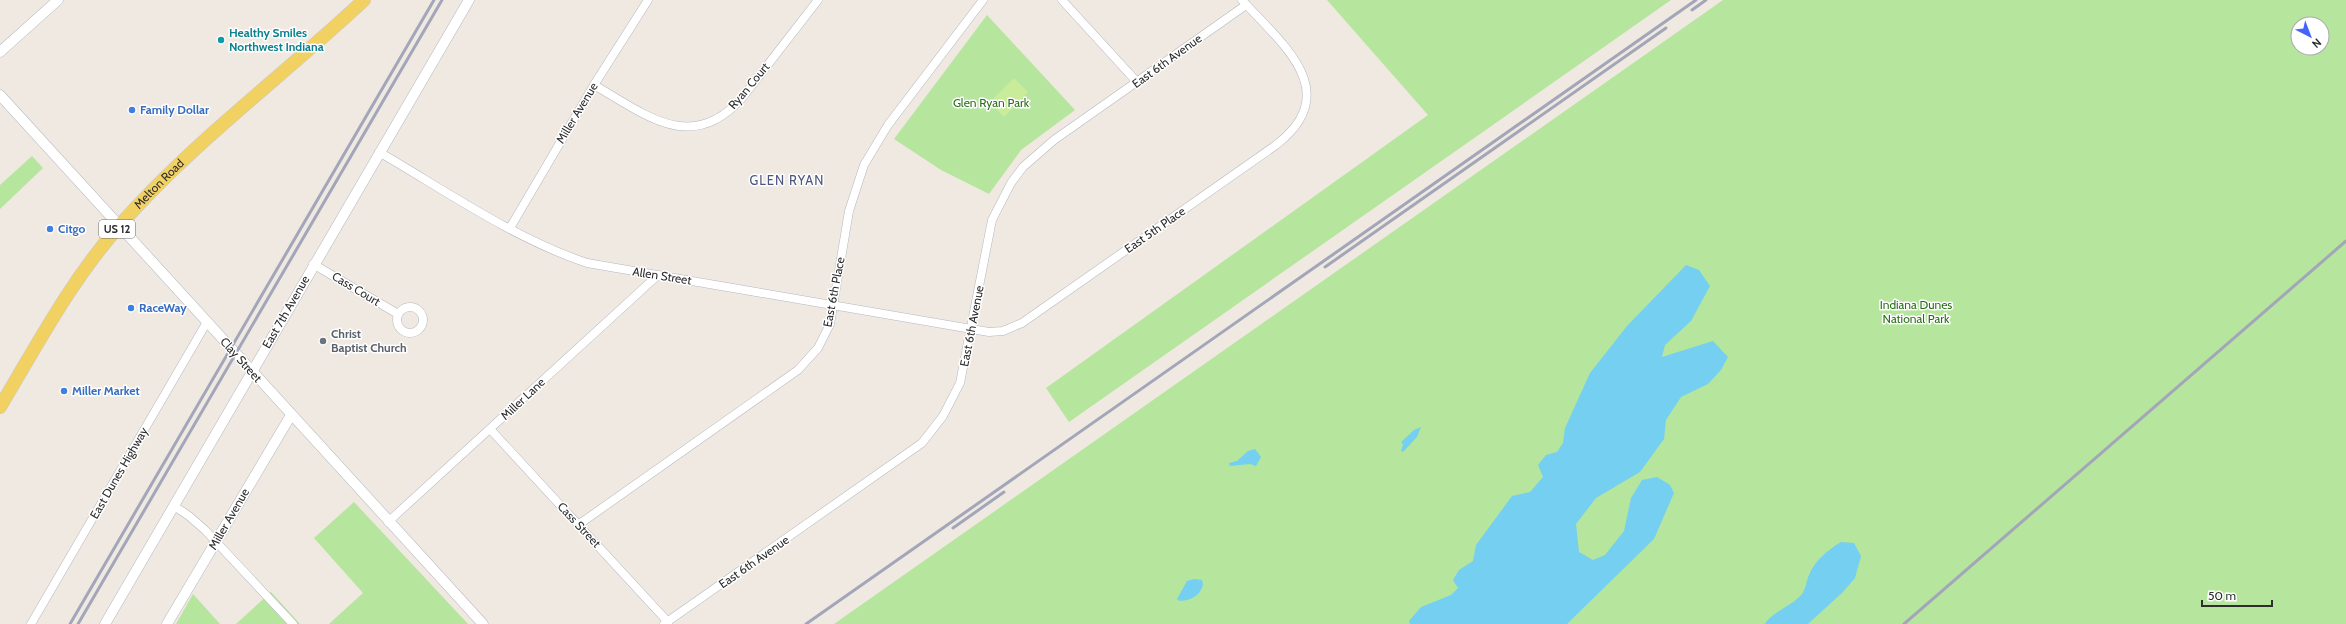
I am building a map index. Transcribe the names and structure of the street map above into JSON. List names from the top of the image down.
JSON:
{
  "streets": {
    "main road": ["Melton Road", "US 12"],
    "street": [
      "East 6th Avenue",
      "Ryan Court",
      "Miller Avenue",
      "East 5th Place",
      "Allen Street",
      "Cass Court",
      "East 6th Place",
      "East 7th Avenue",
      "Clay Street",
      "Miller Lane",
      "East Dunes Highway",
      "Cass Street"
    ]
  },
  "crossings": [
    ["East 6th Avenue", "East 5th Place"],
    ["East 6th Avenue", "Allen Street"],
    ["East 6th Avenue", "Cass Street"],
    ["Ryan Court", "Miller Avenue"],
    ["Miller Avenue", "Allen Street"],
    ["Miller Avenue", "Clay Street"],
    ["Melton Road", "Clay Street"],
    ["East 5th Place", "Allen Street"],
    ["Allen Street", "East 6th Place"],
    ["Allen Street", "East 7th Avenue"],
    ["Allen Street", "Miller Lane"],
    ["Cass Court", "East 7th Avenue"],
    ["East 6th Place", "Cass Street"],
    ["East 7th Avenue", "Clay Street"],
    ["Clay Street", "Miller Lane"],
    ["Clay Street", "East Dunes Highway"],
    ["Miller Lane", "Cass Street"]
  ],
  "districts": ["GLEN RYAN"],
  "parks": ["Glen Ryan Park", "Indiana Dunes National Park"],
  "places": [
    "Healthy Smiles Northwest Indiana",
    "Family Dollar",
    "Citgo",
    "RaceWay",
    "Christ Baptist Church",
    "Miller Market"
  ],
  "scale_bar": "50 m",
  "north": "bottom right"
}
